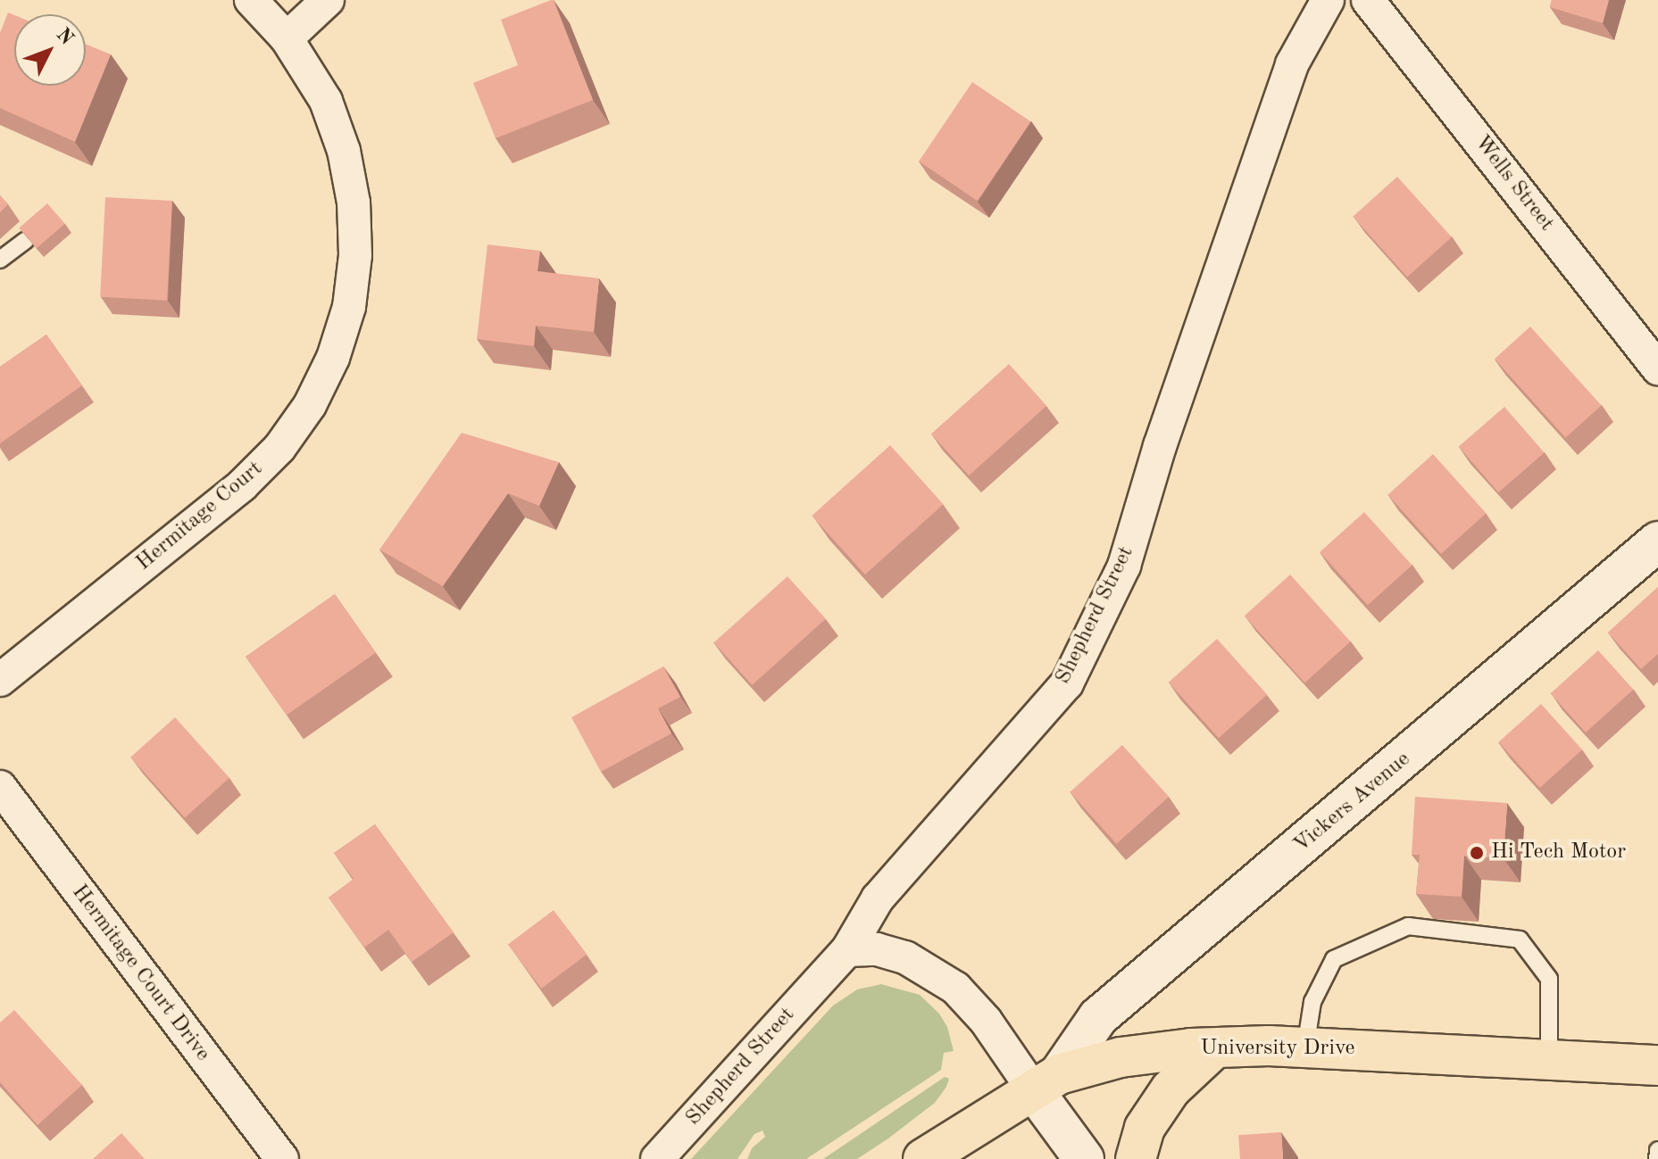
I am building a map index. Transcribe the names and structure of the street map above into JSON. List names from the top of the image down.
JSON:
{
  "streets": {
    "main road": ["Vickers Avenue", "University Drive"],
    "street": [
      "Wells Street",
      "Hermitage Court",
      "Shepherd Street",
      "Hermitage Court Drive"
    ]
  },
  "crossings": [
    ["Vickers Avenue", "University Drive"]
  ],
  "places": ["Hi Tech Motor"],
  "north": "top right"
}
